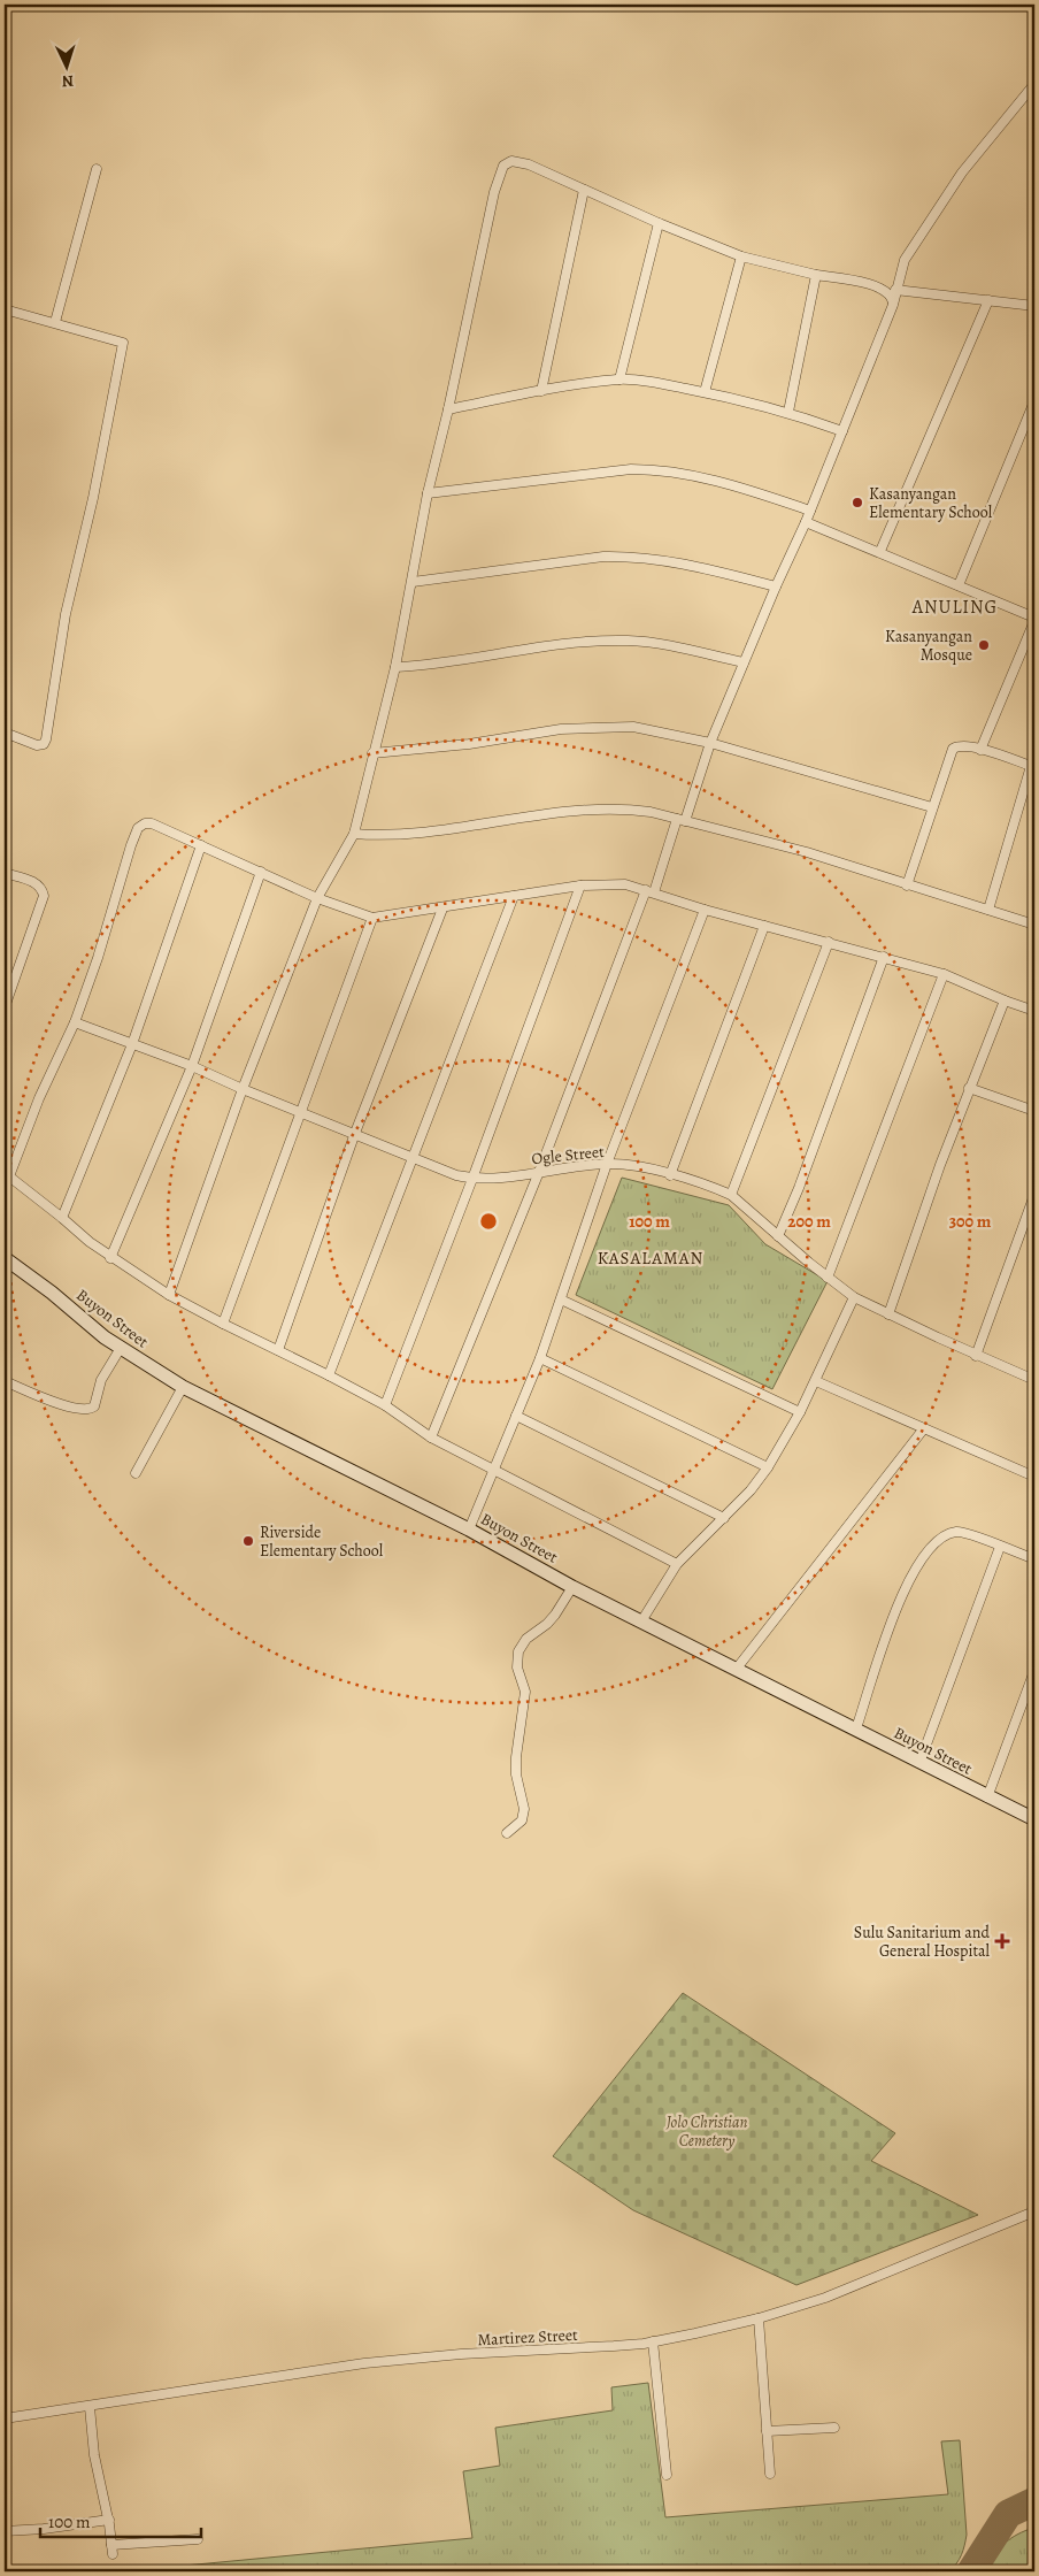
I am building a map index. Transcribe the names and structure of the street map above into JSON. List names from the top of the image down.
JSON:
{
  "streets": {
    "main road": ["Buyon Street"],
    "street": ["Ogle Street", "Martirez Street"]
  },
  "districts": ["ANULING", "KASALAMAN"],
  "parks": ["Jolo Christian Cemetery"],
  "places": {
    "other": ["Kasanyangan Elementary School", "Kasanyangan Mosque", "Riverside Elementary School"],
    "health": ["Sulu Sanitarium and General Hospital"]
  },
  "scale_bar": "100 m",
  "north": "bottom",
  "rings": ["100 m", "200 m", "300 m"]
}
